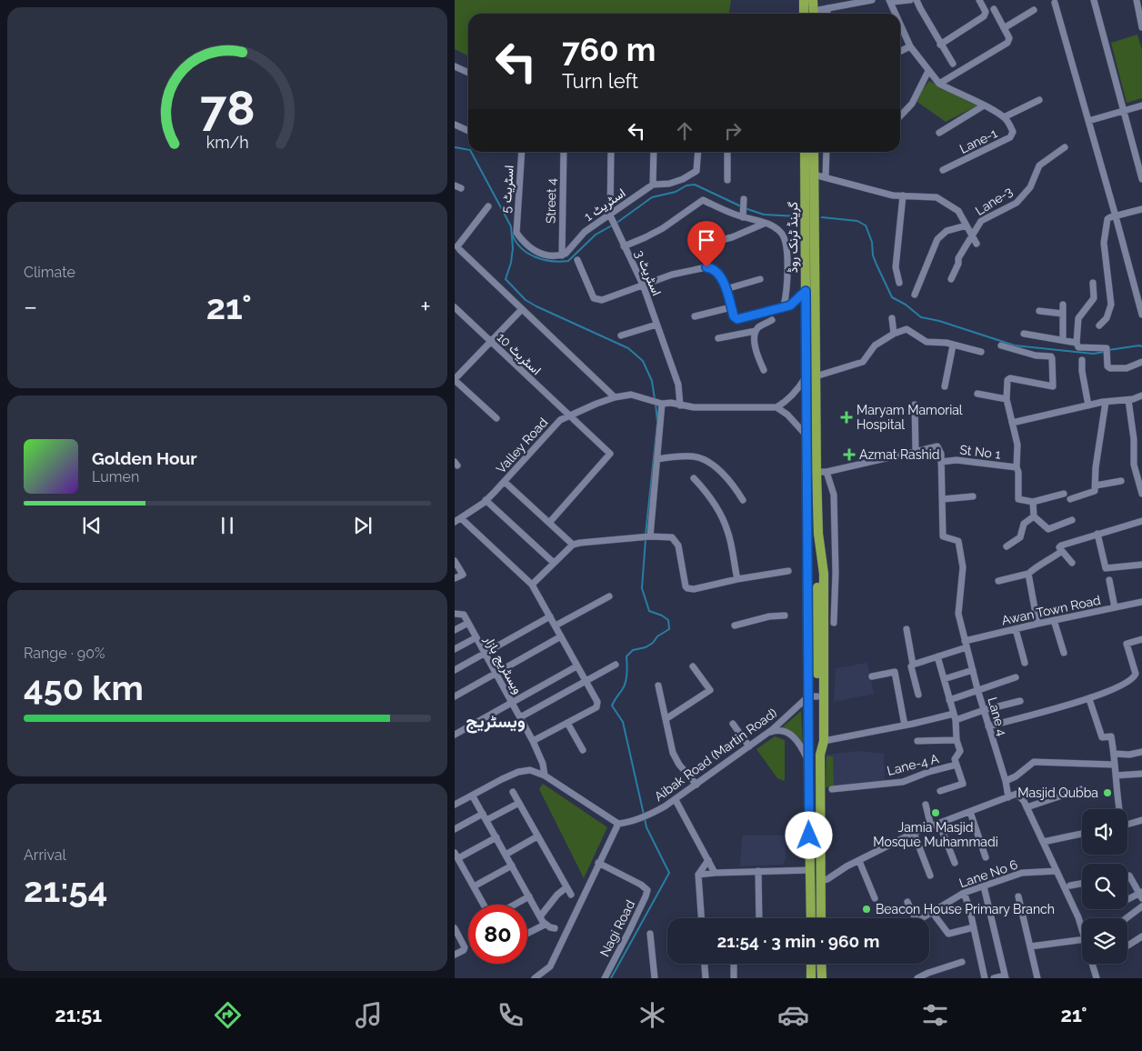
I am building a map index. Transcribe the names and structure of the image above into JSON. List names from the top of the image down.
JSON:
{
  "streets": {
    "highway": ["گرینڈ ٹرنک روڈ"],
    "street": [
      "Lane-1",
      "اسٹریٹ 5",
      "Street 4",
      "Lane-3",
      "اسٹریٹ 1",
      "اسٹریٹ 3",
      "اسٹریٹ 10",
      "Valley Road",
      "St No 1",
      "Awan Town Road",
      "ویسٹریج بازار",
      "Lane 4",
      "Aibak Road (Martin Road)",
      "Lane-4 A",
      "Lane No 6",
      "Nagi Road"
    ]
  },
  "crossings": [
    ["اسٹریٹ 5", "Street 4"],
    ["اسٹریٹ 5", "اسٹریٹ 1"],
    ["Street 4", "اسٹریٹ 1"],
    ["Lane-3", "گرینڈ ٹرنک روڈ"],
    ["اسٹریٹ 1", "اسٹریٹ 3"],
    ["گرینڈ ٹرنک روڈ", "Aibak Road (Martin Road)"],
    ["اسٹریٹ 3", "Valley Road"],
    ["اسٹریٹ 10", "Valley Road"],
    ["Awan Town Road", "Lane 4"]
  ],
  "districts": ["ویسٹریج"],
  "places": {
    "health": ["Maryam Mamorial Hospital", "Azmat Rashid"],
    "other": ["Masjid Qubba", "Jamia Masjid Mosque Muhammadi", "Beacon House Primary Branch"]
  },
  "page": {
    "turn": ["760 m", "Turn left"],
    "tile": [
      "Climate",
      ["Range · 90%", "450 km"],
      ["Arrival", "21:54"]
    ],
    "heat": ["−", "21°", "+"],
    "song": ["Golden Hour", "Lumen"],
    "limit": "80",
    "trip": "21:54 · 3 min · 960 m",
    "tabs": ["21:51", "21°"],
    "gauge": ["78", "km/h"]
  }
}
